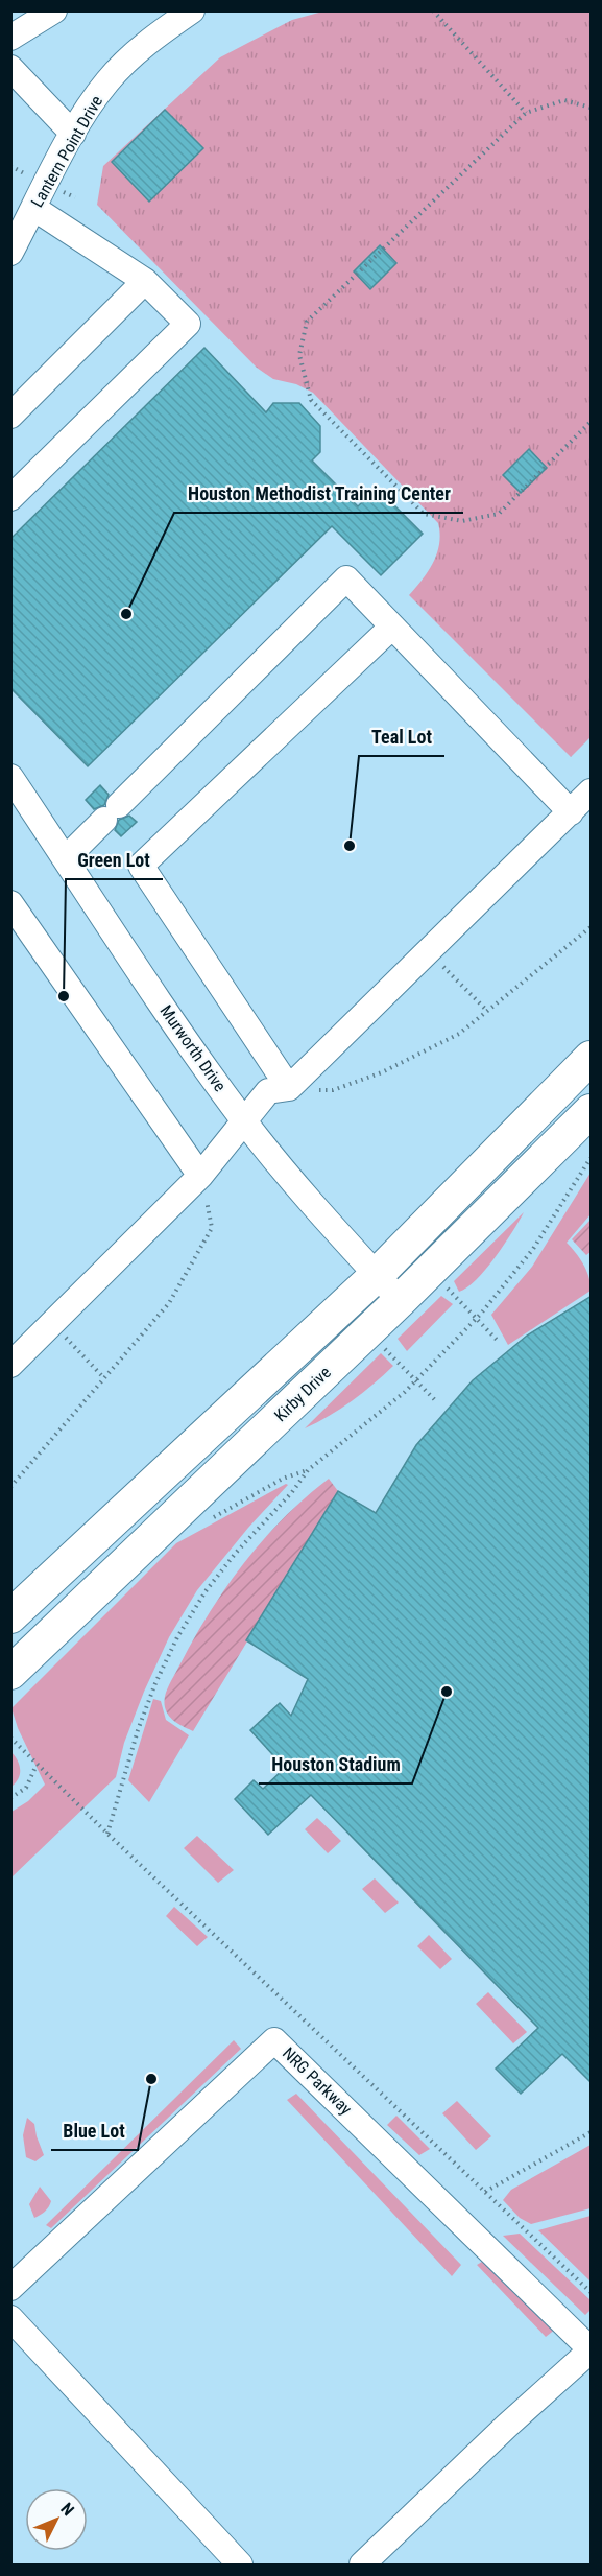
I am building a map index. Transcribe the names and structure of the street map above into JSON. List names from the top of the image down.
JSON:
{
  "streets": {
    "main road": ["Kirby Drive"],
    "street": ["Lantern Point Drive", "Murworth Drive", "NRG Parkway"]
  },
  "crossings": [
    ["Murworth Drive", "Kirby Drive"]
  ],
  "places": [
    "Houston Methodist Training Center",
    "Teal Lot",
    "Green Lot",
    "Houston Stadium",
    "Blue Lot"
  ],
  "north": "top right"
}
